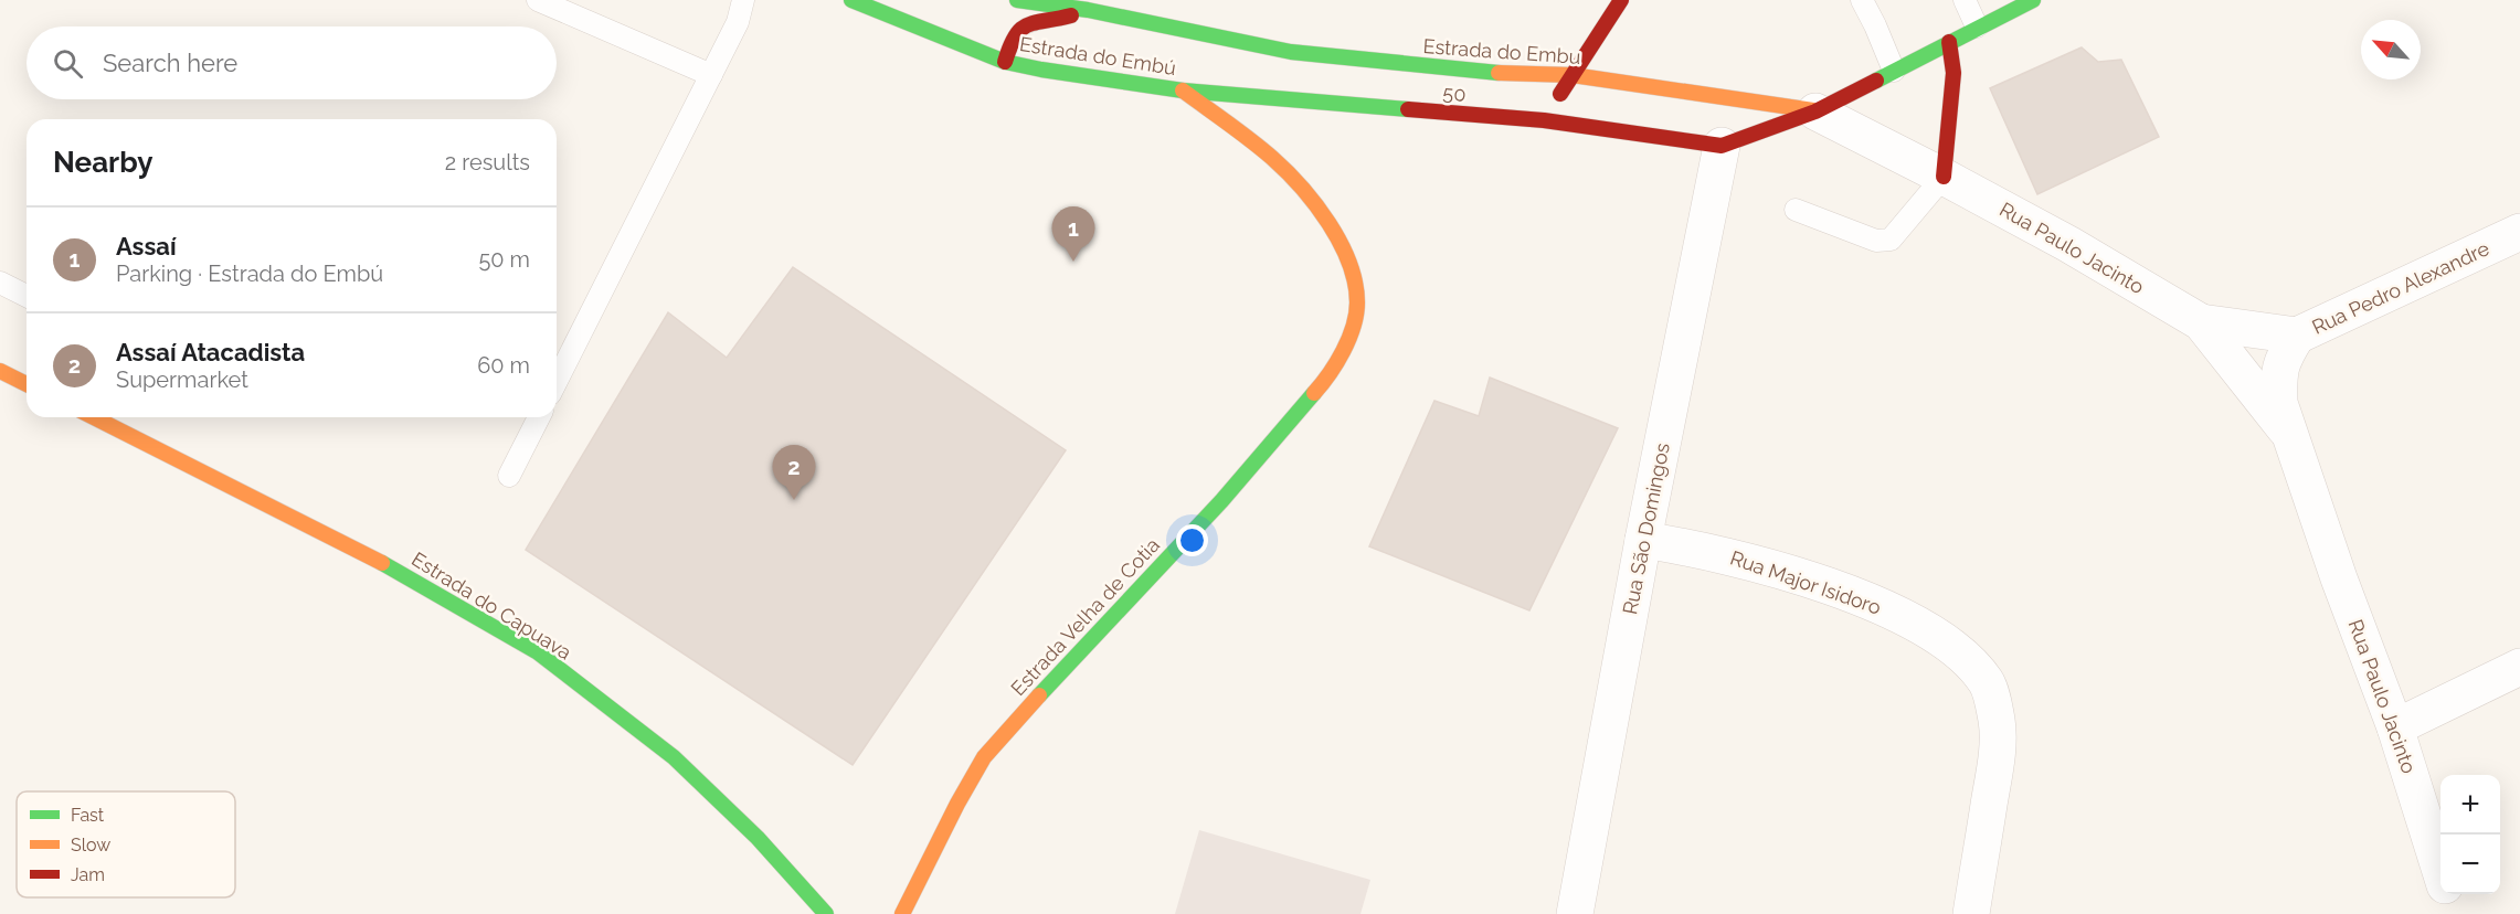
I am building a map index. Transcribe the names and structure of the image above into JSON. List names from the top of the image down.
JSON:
{
  "streets": {
    "main road": [
      "Estrada do Embu",
      "Estrada do Embú",
      "50",
      "Estrada do Capuava",
      "Estrada Velha de Cotia"
    ],
    "street": [
      "Rua Paulo Jacinto",
      "Rua Pedro Alexandre",
      "Rua São Domingos",
      "Rua Major Isidoro"
    ]
  },
  "crossings": [
    ["Estrada do Embu", "Rua Paulo Jacinto"],
    ["Estrada do Embú", "50"],
    ["Estrada do Embú", "Estrada Velha de Cotia"],
    ["50", "Rua São Domingos"],
    ["50", "Estrada Velha de Cotia"],
    ["Rua Paulo Jacinto", "Rua Pedro Alexandre"],
    ["Rua São Domingos", "Rua Major Isidoro"]
  ],
  "legend": ["Fast", "Slow", "Jam"],
  "north": "top left",
  "page": {
    "search": "Search here",
    "heading": ["Nearby", "2 results"],
    "list": [
      {
        "mark": "1",
        "name": "Assaí",
        "note": "Parking · Estrada do Embú",
        "value": "50 m"
      },
      {
        "mark": "2",
        "name": "Assaí Atacadista",
        "note": "Supermarket",
        "value": "60 m"
      }
    ],
    "pins": ["1", "2"],
    "map_buttons": ["+", "−"]
  }
}
